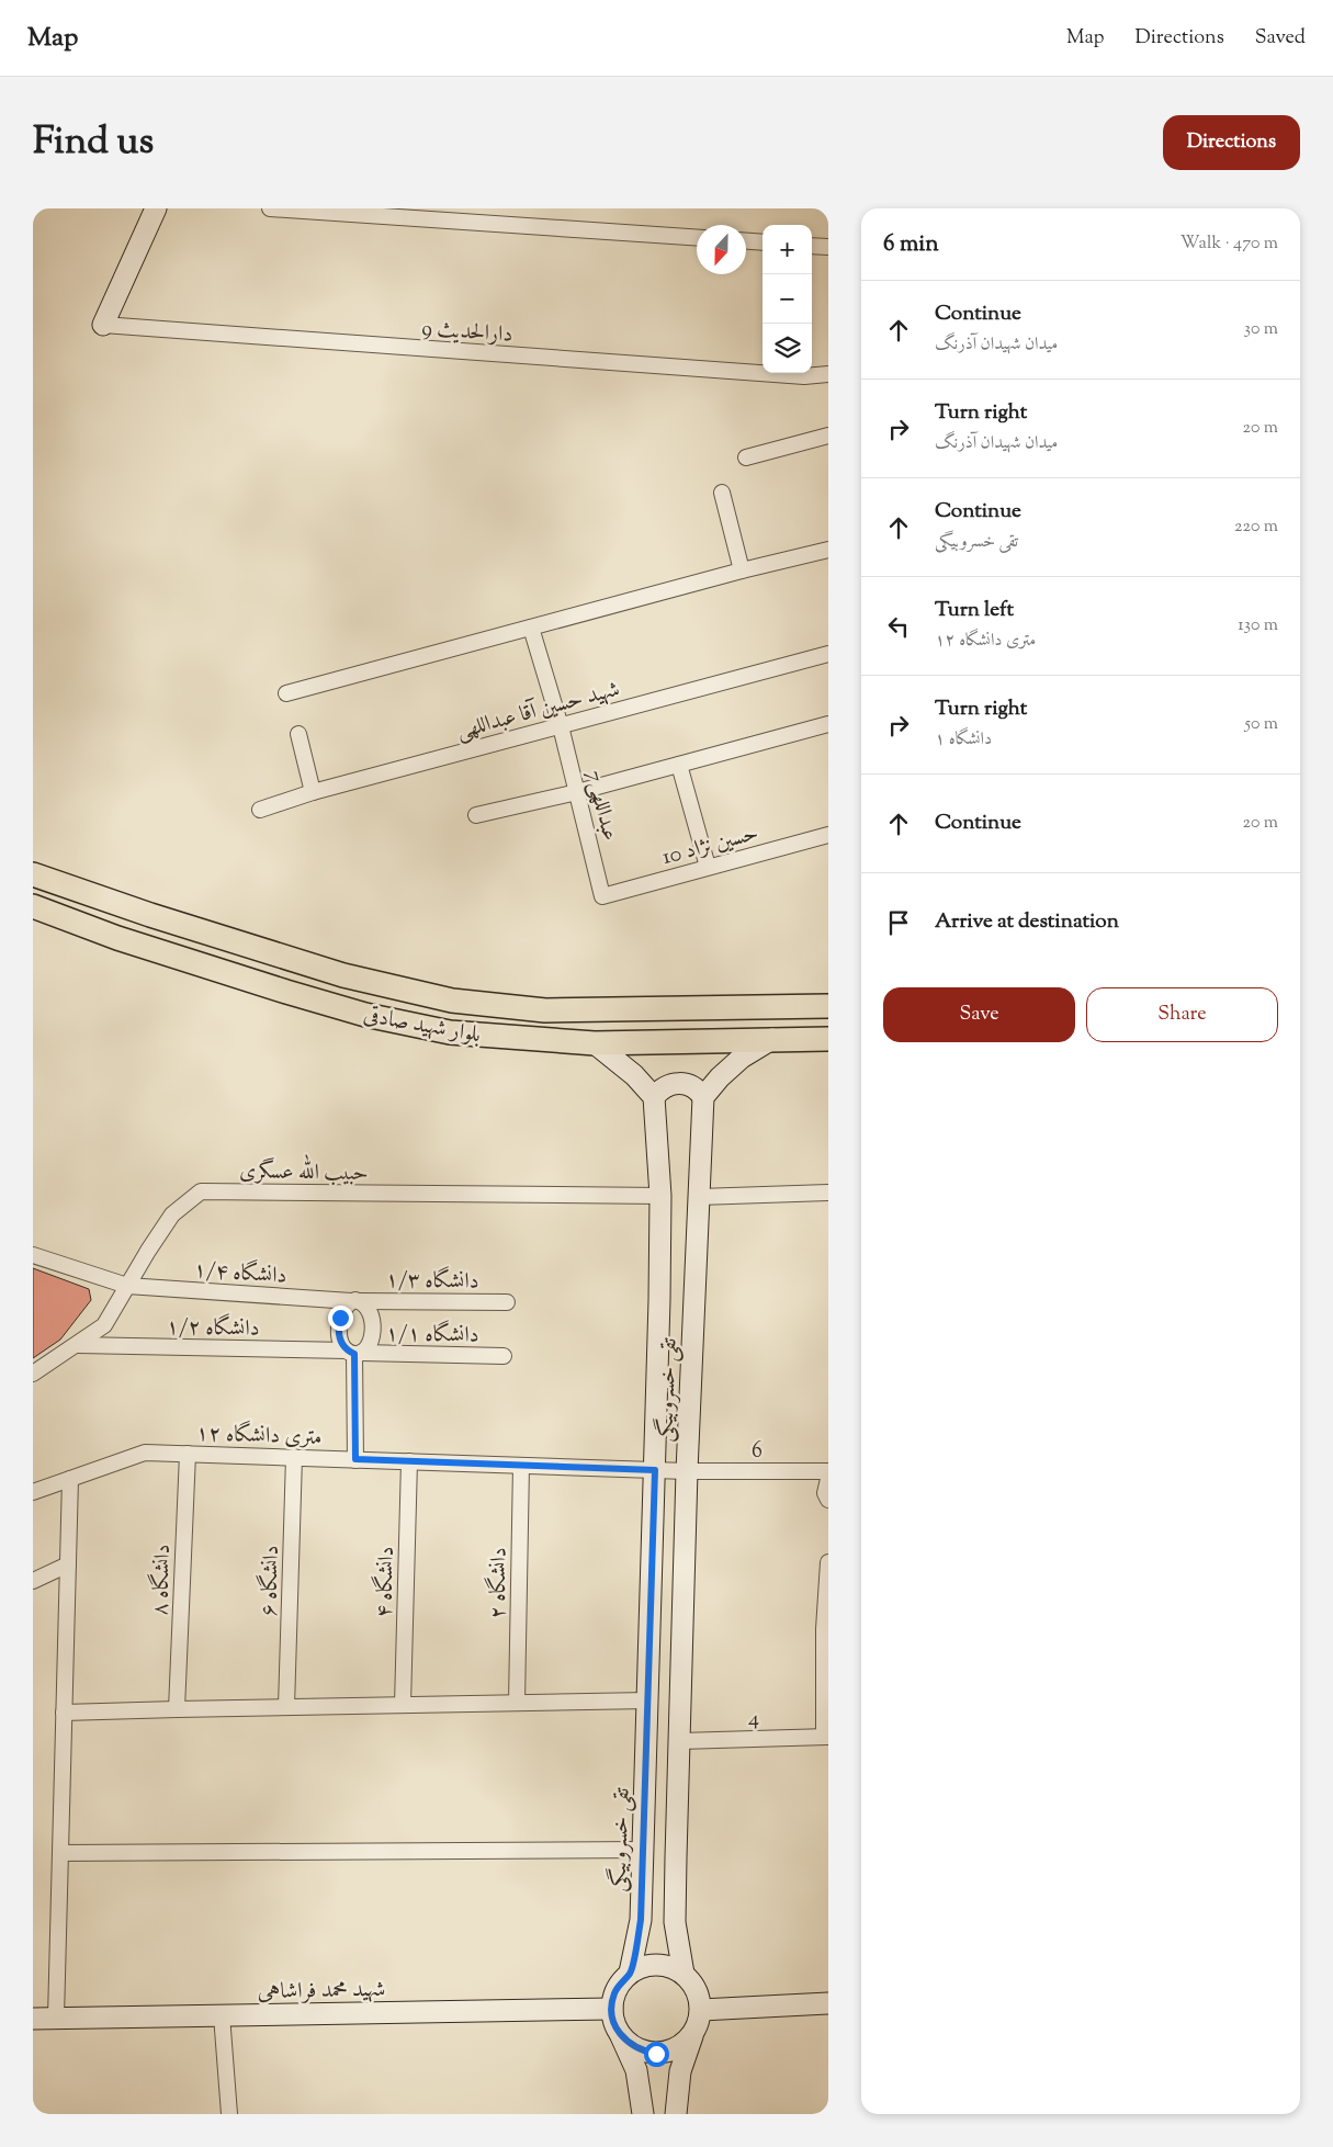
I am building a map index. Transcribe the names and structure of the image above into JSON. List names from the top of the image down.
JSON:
{
  "streets": {
    "main road": ["بلوار شهید صادقی", "تقی خسروبیگی", "شهید محمد فراشاهی"],
    "street": [
      "دارالحدیث 9",
      "شهید حسین آقا عبداللهی",
      "عبداللهی7",
      "حسین نژاد 10",
      "حبیب الله عسگری",
      "دانشگاه ۱/۴",
      "دانشگاه ۱/۳",
      "دانشگاه ۱/۲",
      "دانشگاه ۱/۱",
      "۱۲ متری دانشگاه",
      "6",
      "دانشگاه ۸",
      "دانشگاه ۶",
      "دانشگاه ۴",
      "دانشگاه ۲",
      "4"
    ]
  },
  "crossings": [
    ["شهید حسین آقا عبداللهی", "عبداللهی7"],
    ["عبداللهی7", "حسین نژاد 10"],
    ["حبیب الله عسگری", "دانشگاه ۱/۴"],
    ["حبیب الله عسگری", "دانشگاه ۱/۲"],
    ["حبیب الله عسگری", "تقی خسروبیگی"],
    ["دانشگاه ۱/۴", "دانشگاه ۱/۳"],
    ["دانشگاه ۱/۴", "دانشگاه ۱/۲"],
    ["دانشگاه ۱/۴", "دانشگاه ۱/۱"],
    ["دانشگاه ۱/۳", "دانشگاه ۱/۲"],
    ["دانشگاه ۱/۳", "دانشگاه ۱/۱"],
    ["دانشگاه ۱/۲", "دانشگاه ۱/۱"],
    ["تقی خسروبیگی", "۱۲ متری دانشگاه"],
    ["تقی خسروبیگی", "6"],
    ["تقی خسروبیگی", "4"],
    ["تقی خسروبیگی", "شهید محمد فراشاهی"],
    ["۱۲ متری دانشگاه", "6"],
    ["۱۲ متری دانشگاه", "دانشگاه ۸"],
    ["۱۲ متری دانشگاه", "دانشگاه ۶"],
    ["۱۲ متری دانشگاه", "دانشگاه ۴"],
    ["۱۲ متری دانشگاه", "دانشگاه ۲"]
  ],
  "north": "bottom",
  "page": {
    "header": "Map",
    "nav": ["Map", "Directions", "Saved"],
    "title": "Find us",
    "buttons": [
      "Directions",
      ["Save", "Share"]
    ],
    "heading": ["6 min", "Walk · 470 m"],
    "map_buttons": ["+", "−"],
    "list": [
      ["Continue", "میدان شهیدان آذرنگ", "30 m"],
      ["Turn right", "میدان شهیدان آذرنگ", "20 m"],
      ["Continue", "تقی خسروبیگی", "220 m"],
      ["Turn left", "۱۲ متری دانشگاه", "130 m"],
      ["Turn right", "دانشگاه ۱", "50 m"],
      ["Continue", "20 m"],
      "Arrive at destination"
    ]
  }
}
